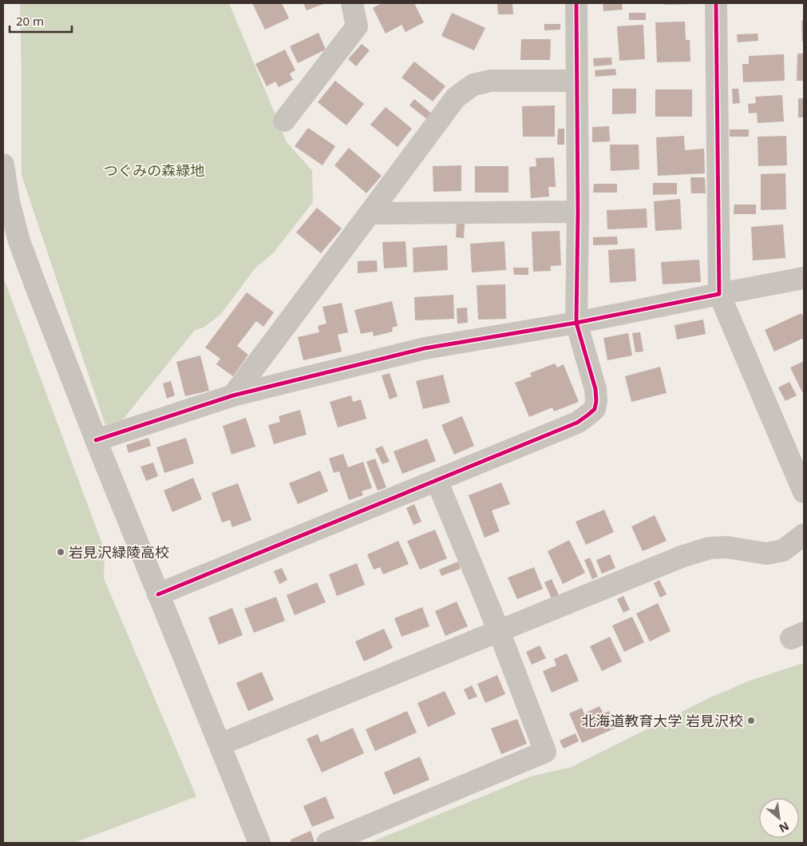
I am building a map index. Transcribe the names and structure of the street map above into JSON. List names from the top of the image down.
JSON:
{
  "parks": ["つぐみの森緑地"],
  "places": ["岩見沢緑陵高校", "北海道教育大学 岩見沢校"],
  "scale_bar": "20 m",
  "north": "bottom right"
}
